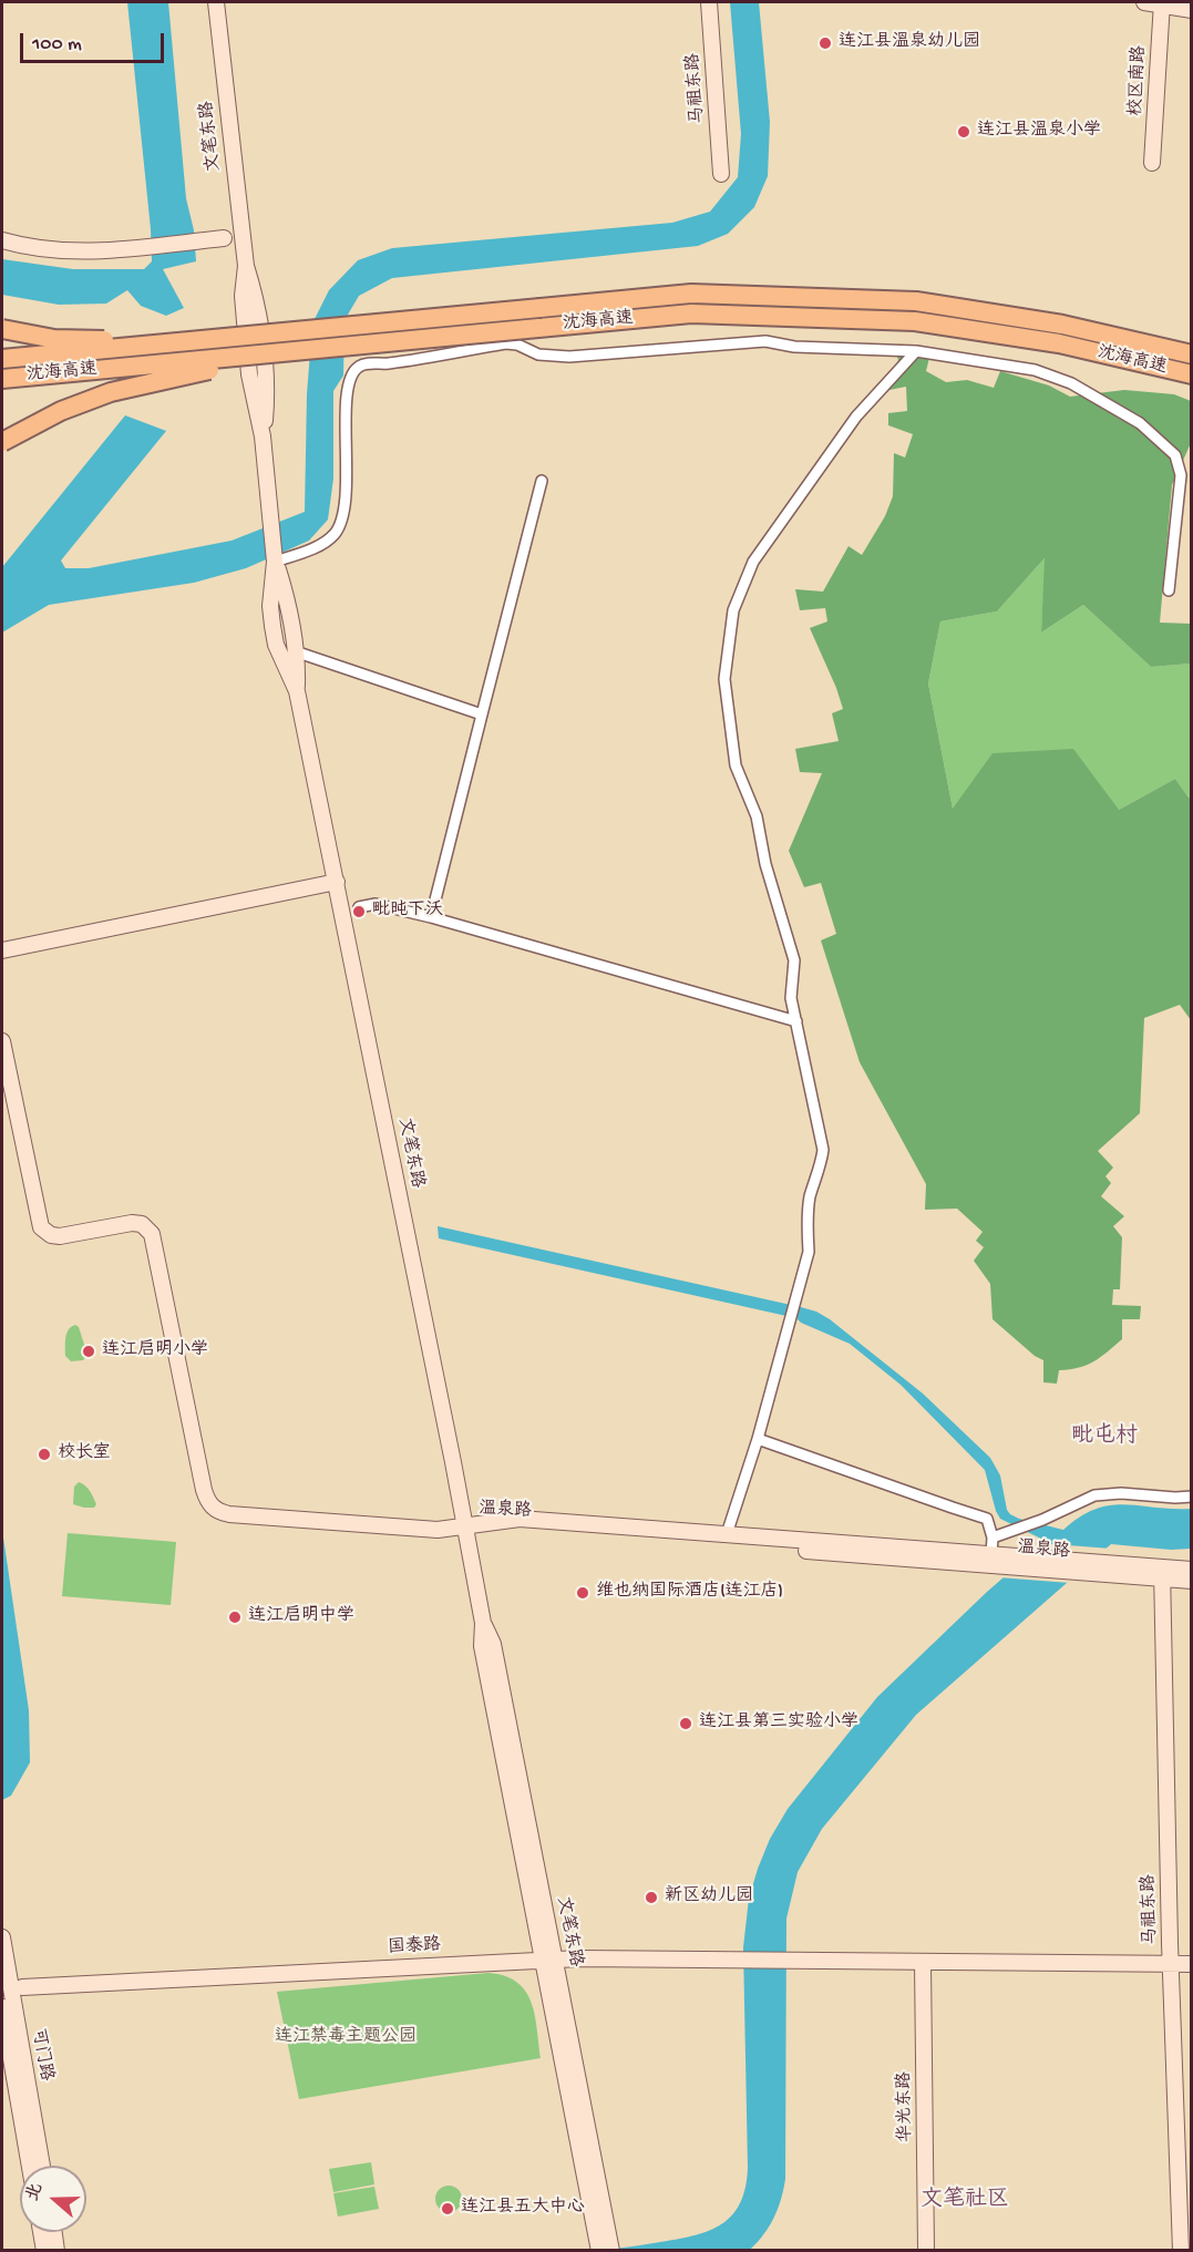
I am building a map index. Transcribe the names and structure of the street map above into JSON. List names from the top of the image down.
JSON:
{
  "streets": {
    "highway": ["沈海高速"],
    "main road": [
      "校区南路",
      "马祖东路",
      "文笔东路",
      "温泉路",
      "国泰路",
      "可门路",
      "华光东路"
    ]
  },
  "crossings": [
    ["马祖东路", "温泉路"],
    ["马祖东路", "国泰路"],
    ["文笔东路", "温泉路"],
    ["文笔东路", "国泰路"],
    ["国泰路", "华光东路"]
  ],
  "districts": ["毗屯村", "文笔社区"],
  "parks": ["连江禁毒主题公园"],
  "places": [
    "连江县温泉幼儿园",
    "连江县温泉小学",
    "毗旽下沃",
    "连江启明小学",
    "校长室",
    "维也纳国际酒店(连江店)",
    "连江启明中学",
    "连江县第三实验小学",
    "新区幼儿园",
    "连江县五大中心"
  ],
  "scale_bar": "100 m",
  "north": "left"
}
